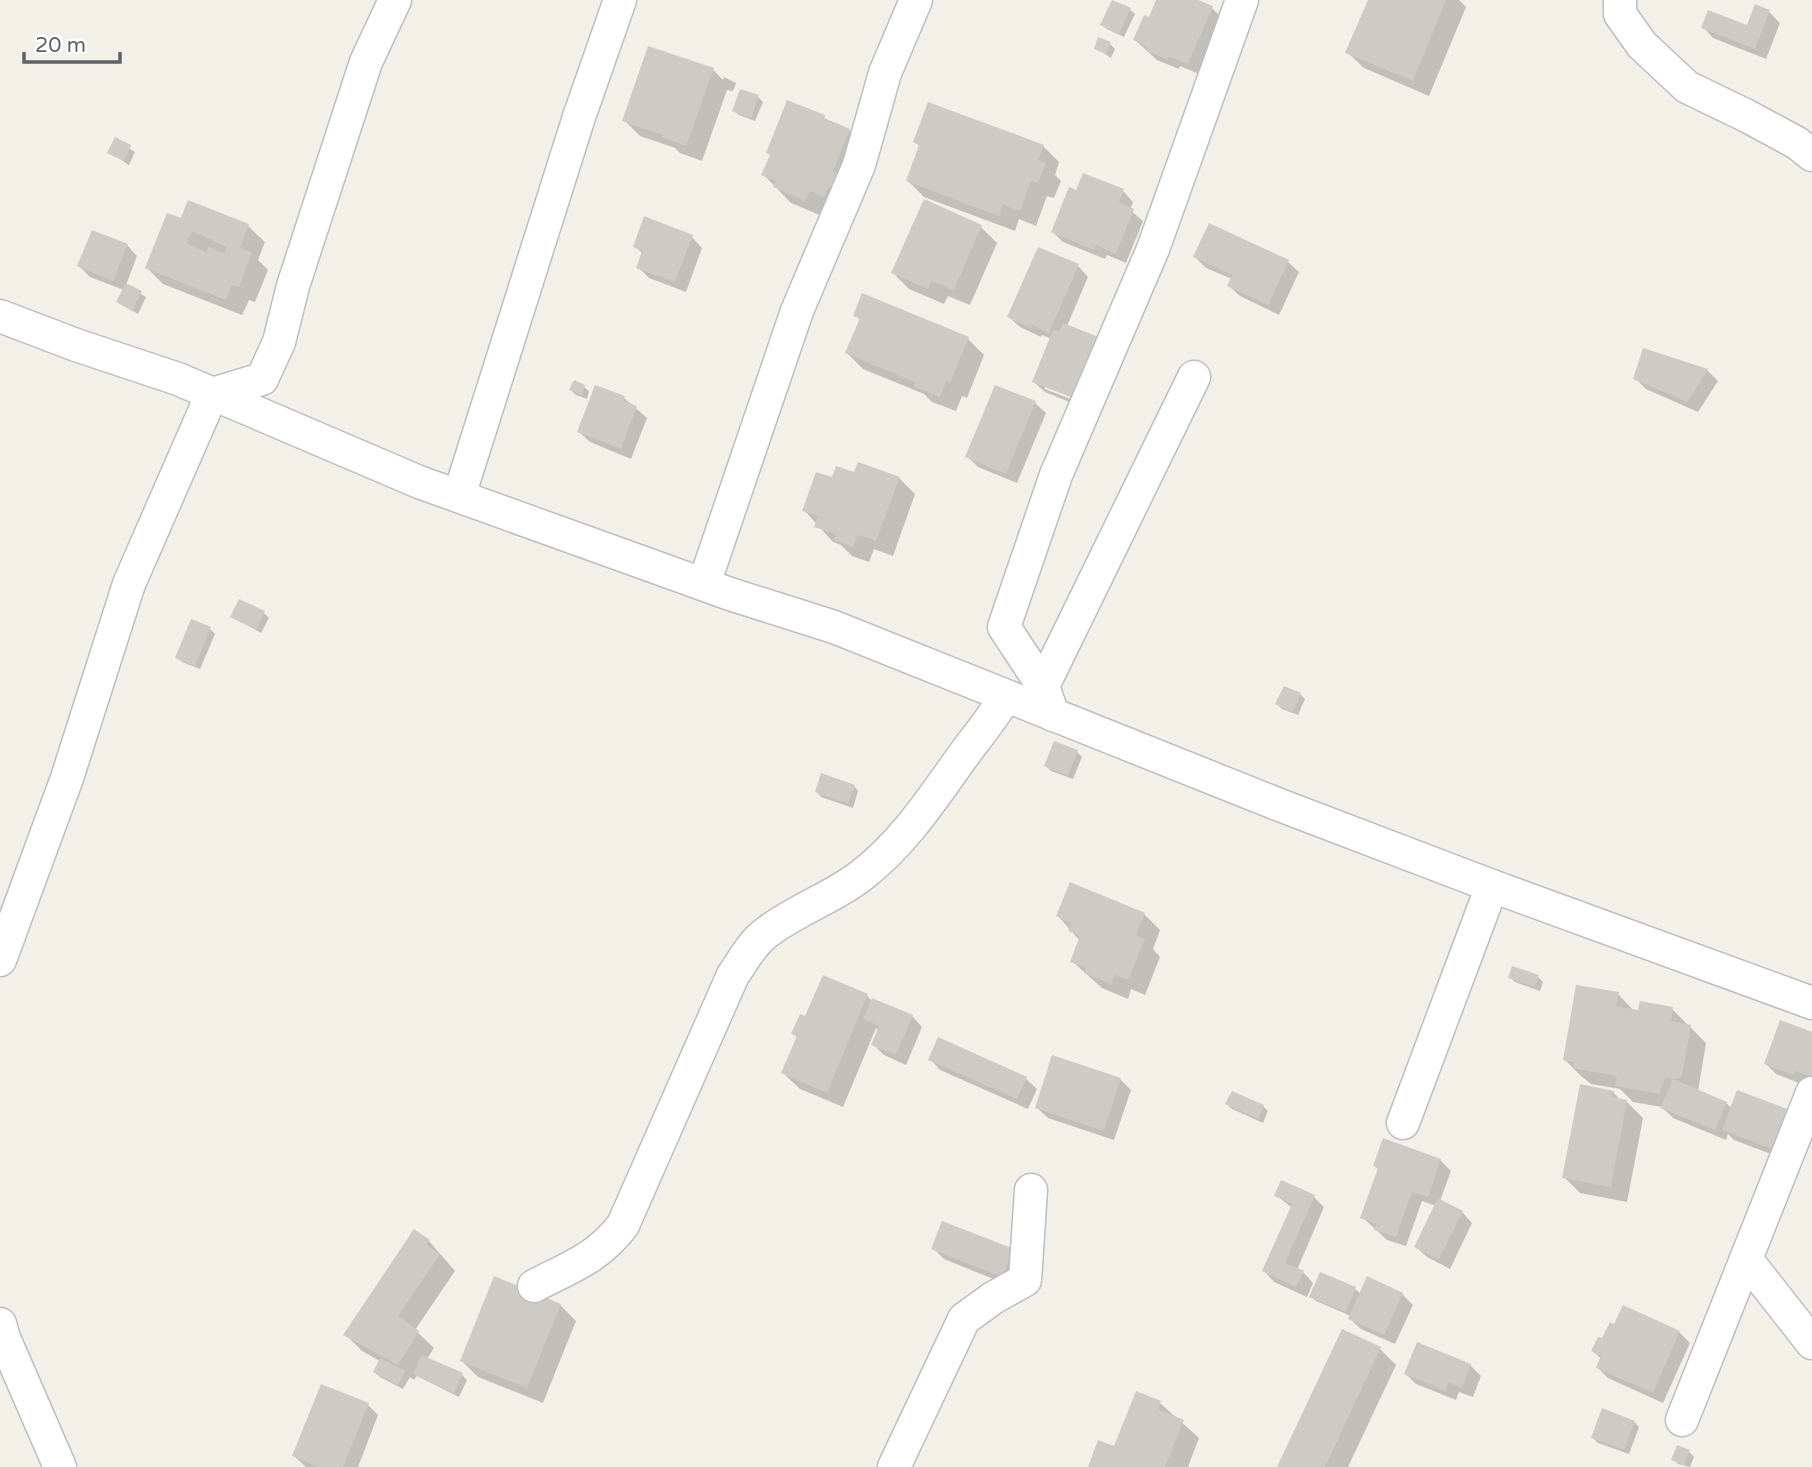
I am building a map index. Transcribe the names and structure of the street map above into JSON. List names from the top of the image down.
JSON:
{
  "scale_bar": "20 m"
}
